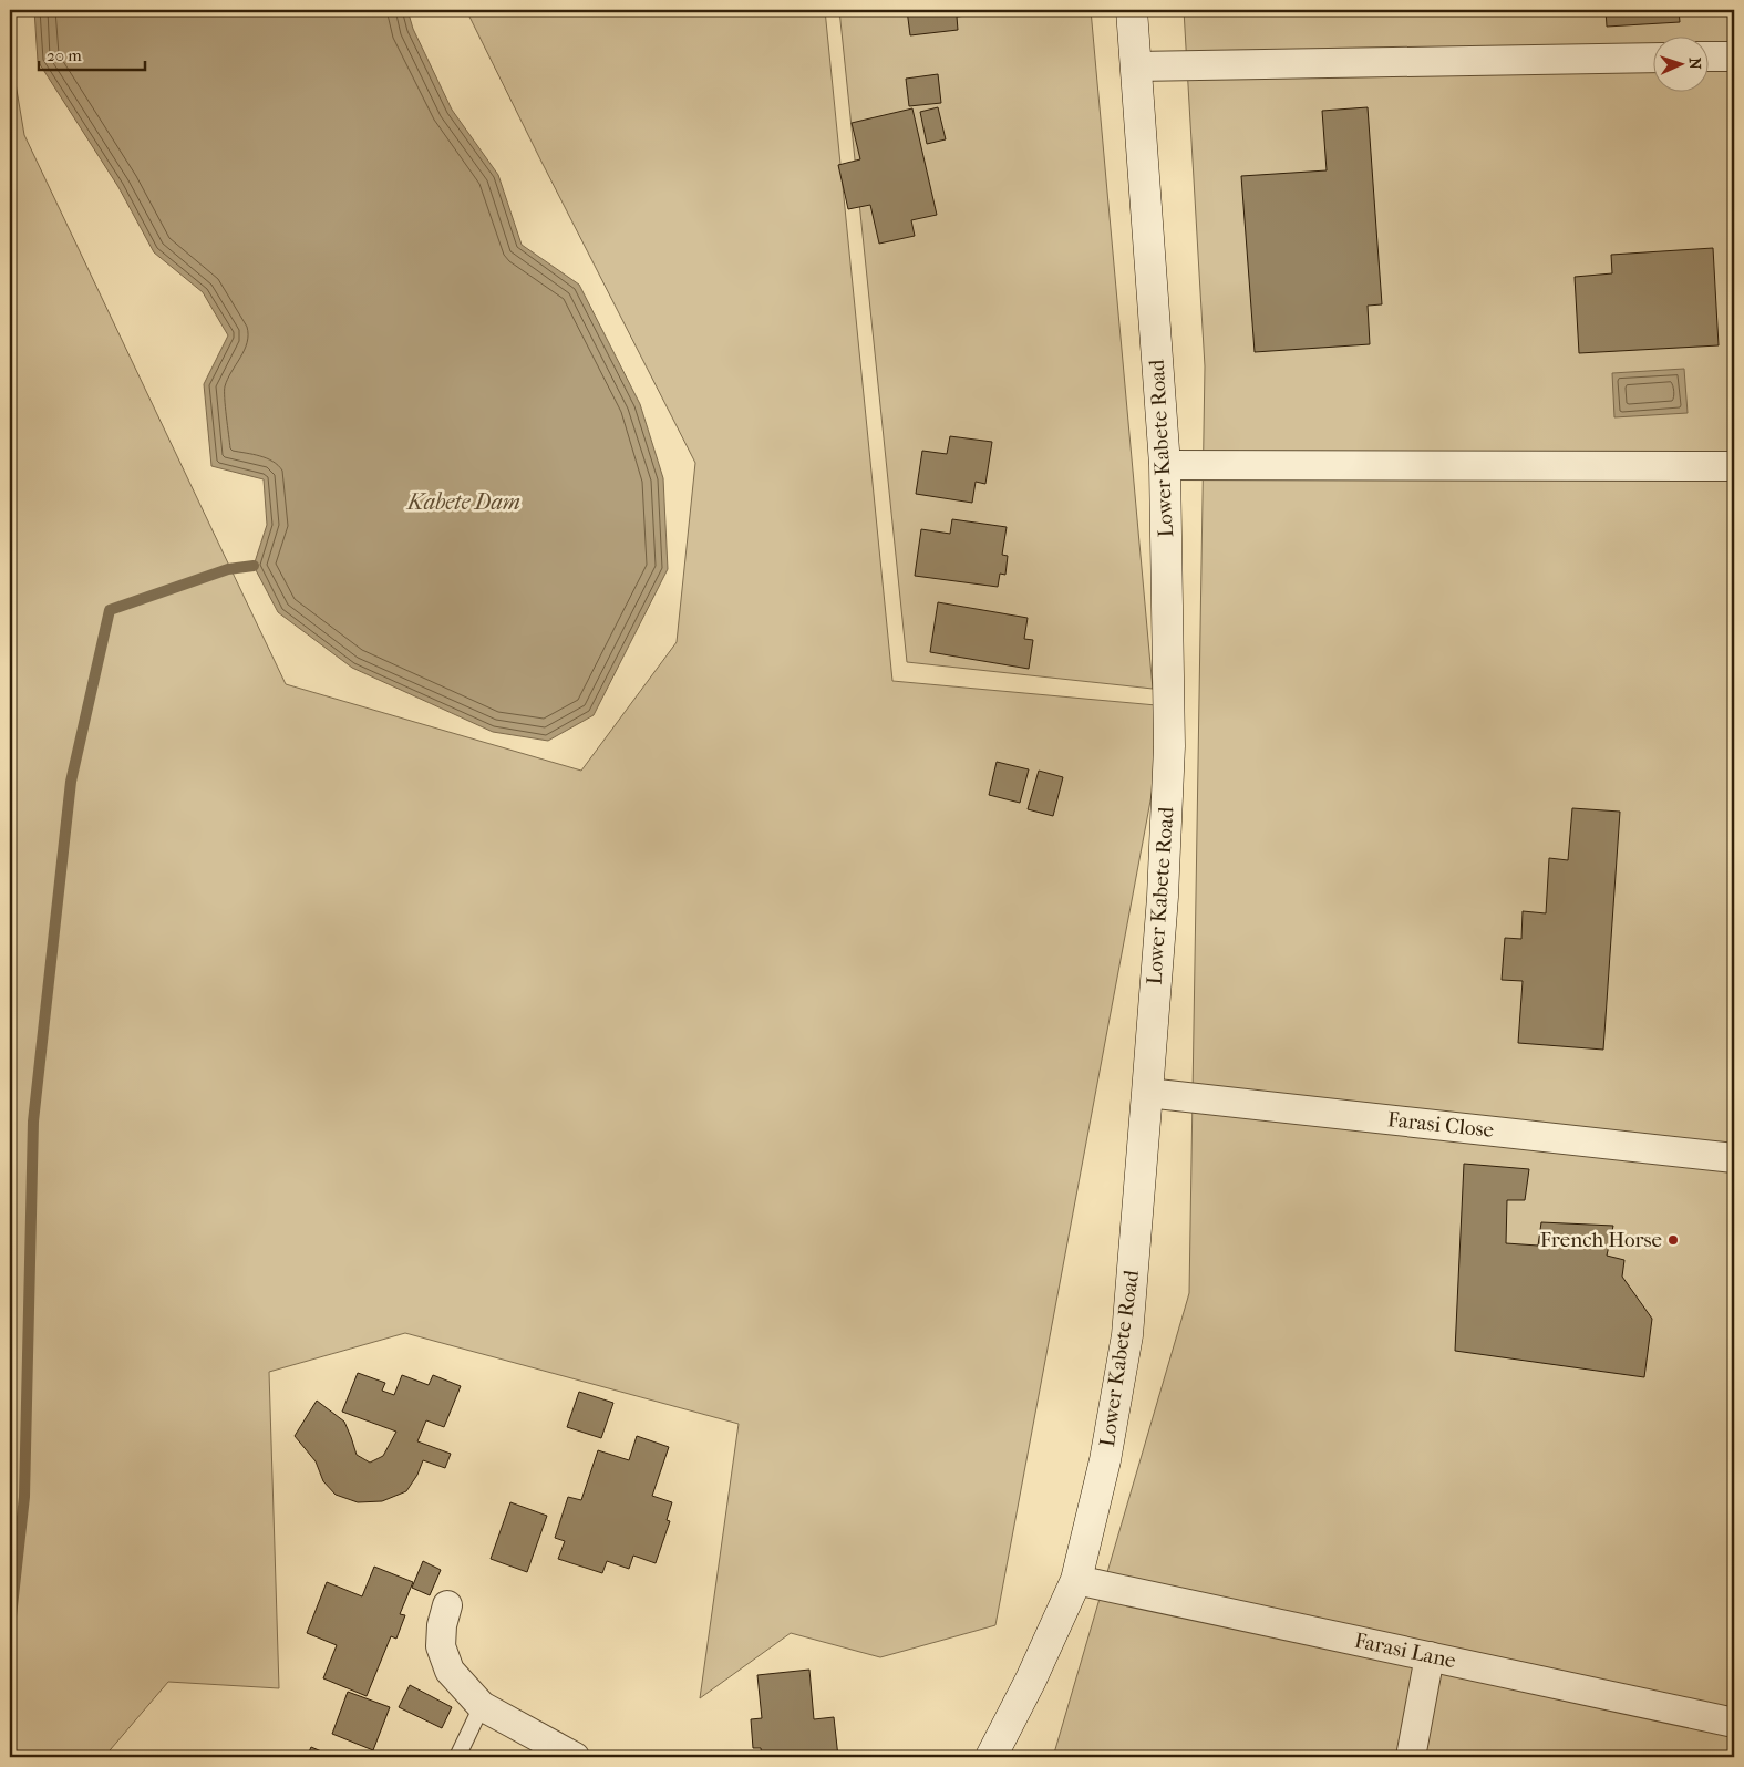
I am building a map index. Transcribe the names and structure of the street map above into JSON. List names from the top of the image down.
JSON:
{
  "streets": {
    "main road": ["Lower Kabete Road"],
    "street": ["Farasi Close", "Farasi Lane"]
  },
  "crossings": [
    ["Lower Kabete Road", "Farasi Close"],
    ["Lower Kabete Road", "Farasi Lane"]
  ],
  "water": ["Kabete Dam"],
  "places": ["French Horse"],
  "scale_bar": "20 m",
  "north": "right"
}
